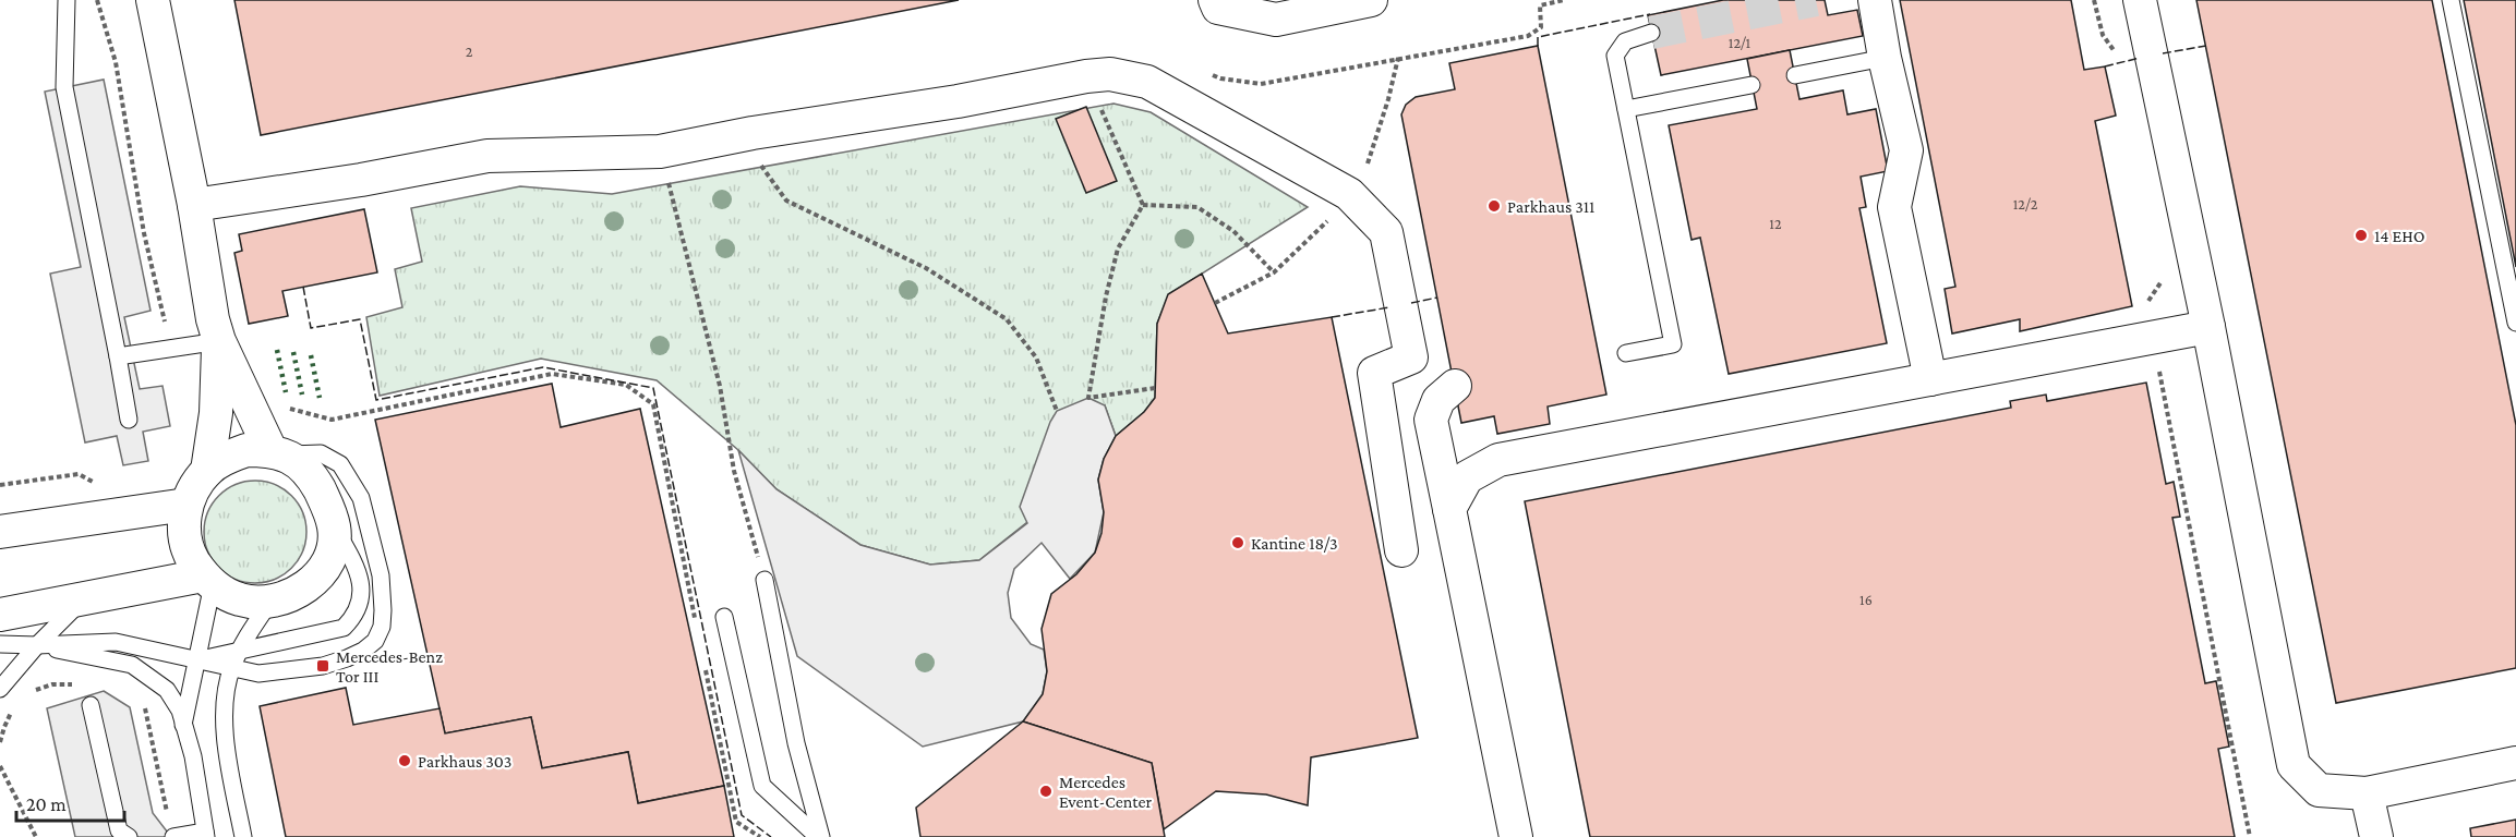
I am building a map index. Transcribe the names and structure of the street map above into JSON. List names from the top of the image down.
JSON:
{
  "places": {
    "other": [
      "Parkhaus 311",
      "14 EHO",
      "Kantine 18/3",
      "Parkhaus 303",
      "Mercedes Event-Center"
    ],
    "transit": ["Mercedes-Benz Tor III"]
  },
  "house_numbers": [
    "12/1",
    "2",
    "12/2",
    "12",
    "16"
  ],
  "scale_bar": "20 m"
}
